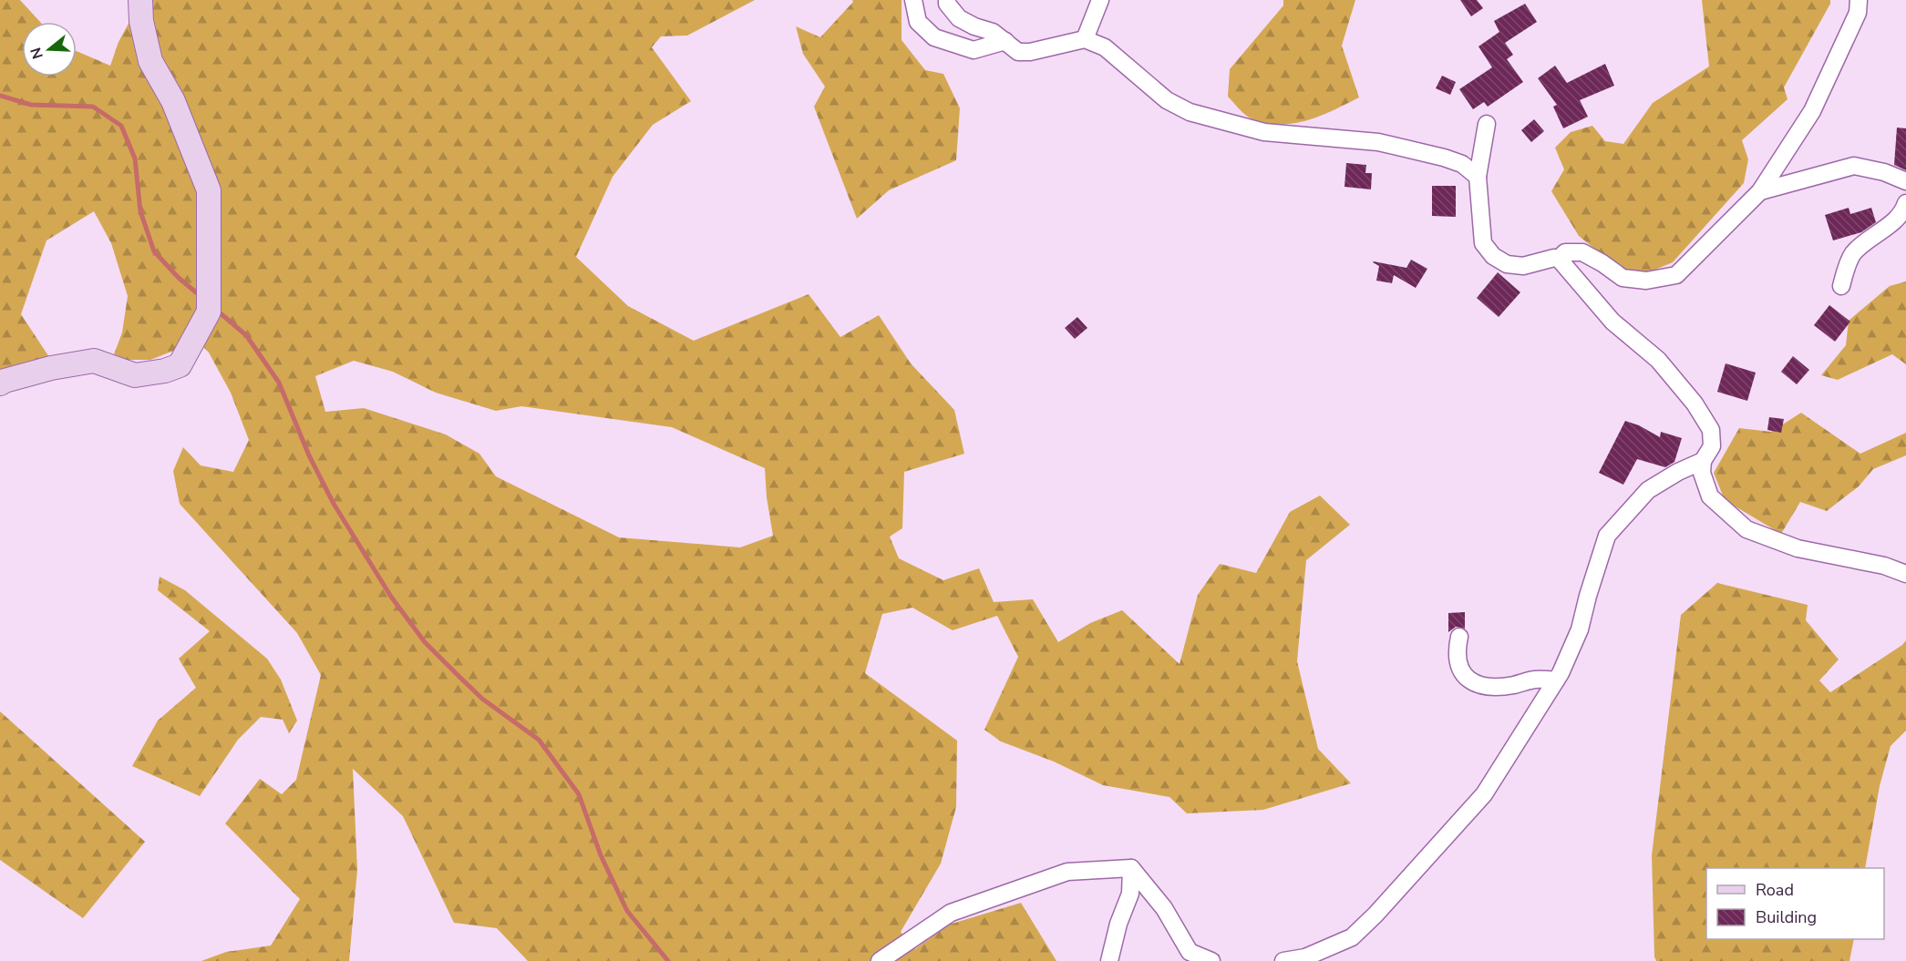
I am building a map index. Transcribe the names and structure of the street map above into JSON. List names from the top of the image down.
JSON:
{
  "legend": ["Road", "Building"],
  "north": "left"
}
